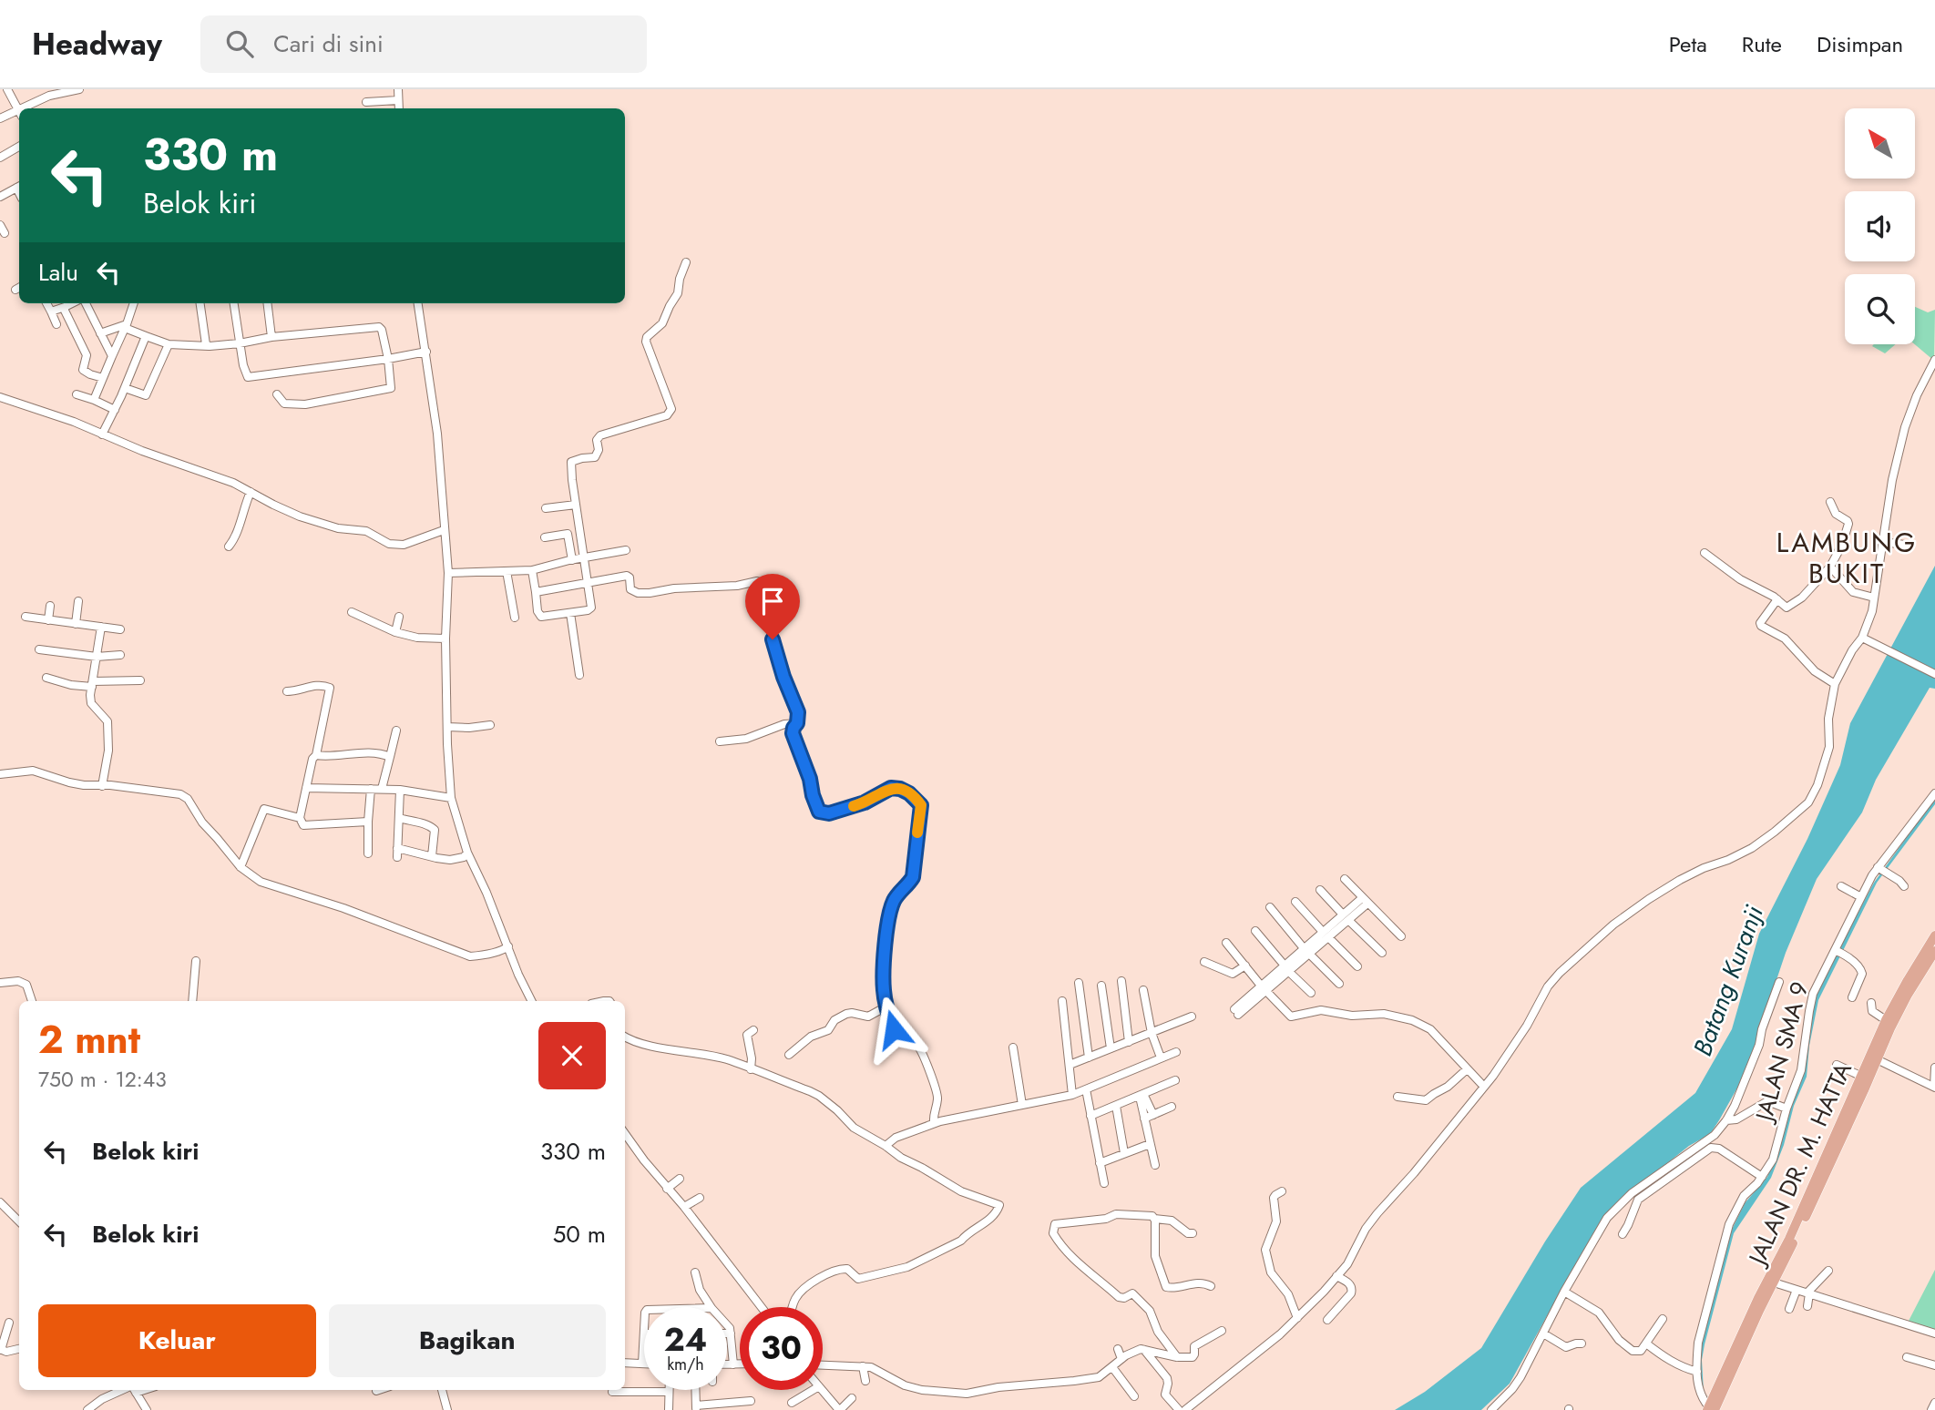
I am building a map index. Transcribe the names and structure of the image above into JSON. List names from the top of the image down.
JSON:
{
  "streets": {
    "main road": ["JALAN DR. M. HATTA"],
    "street": ["JALAN SMA 9"]
  },
  "crossings": [
    ["JALAN SMA 9", "JALAN DR. M. HATTA"]
  ],
  "districts": ["LAMBUNG BUKIT"],
  "water": ["Batang Kuranji"],
  "north": "top left",
  "page": {
    "header": "Headway",
    "search": "Cari di sini",
    "nav": ["Peta", "Rute", "Disimpan"],
    "turn": ["330 m", "Belok kiri"],
    "then": "Lalu",
    "heading": ["2 mnt", "750 m · 12:43"],
    "list": [
      {
        "name": "Belok kiri",
        "value": "330 m"
      },
      {
        "name": "Belok kiri",
        "value": "50 m"
      }
    ],
    "buttons": ["Keluar", "Bagikan"],
    "speed": "24 km/h",
    "limit": "30"
  }
}
